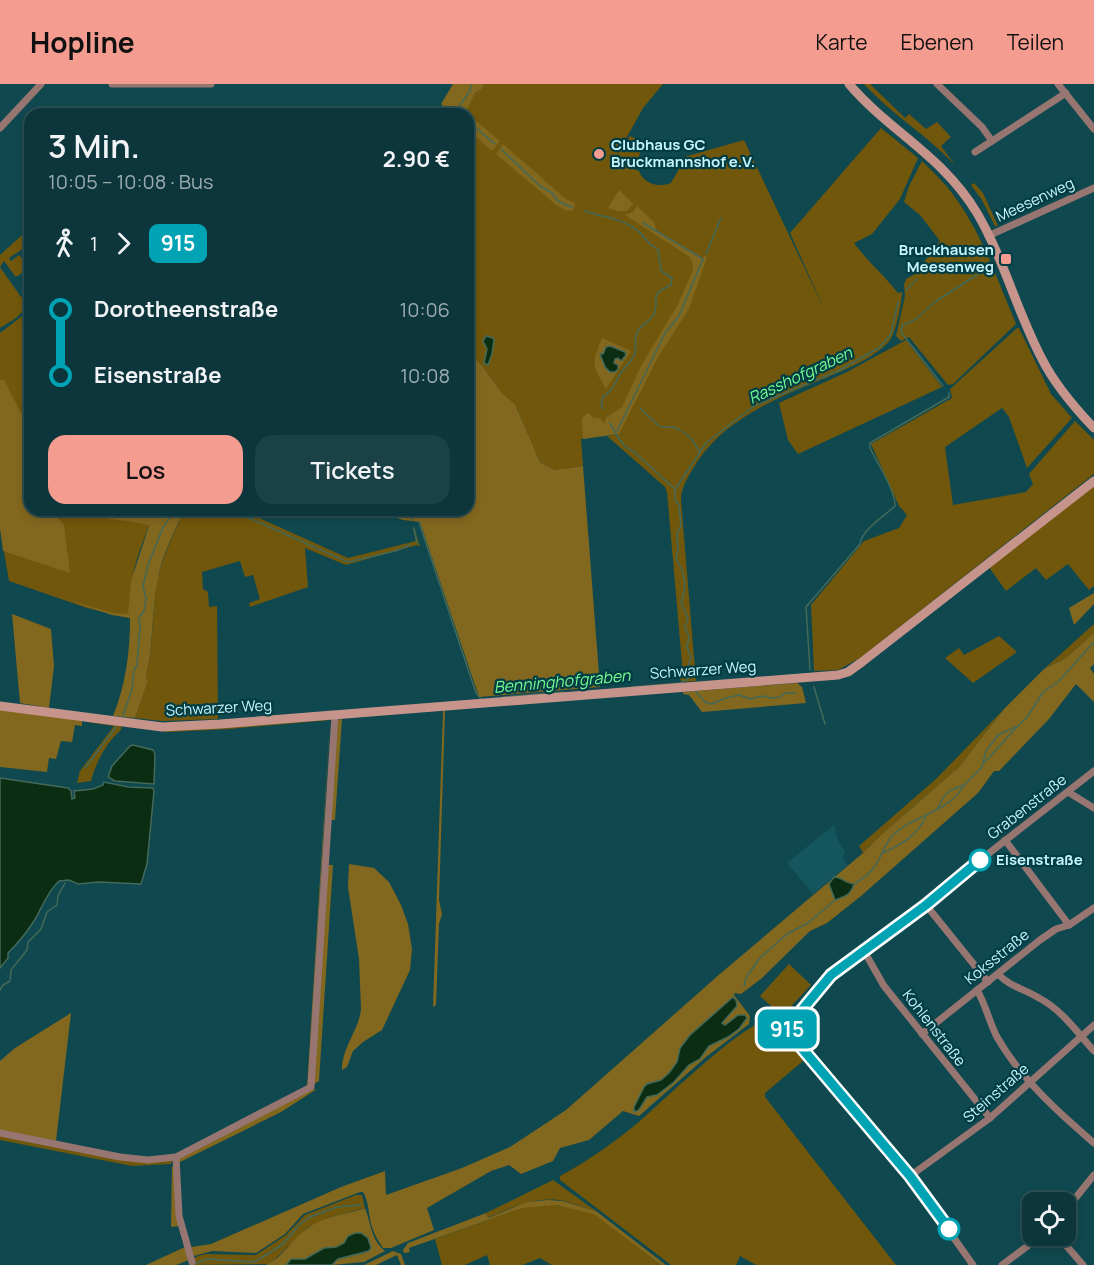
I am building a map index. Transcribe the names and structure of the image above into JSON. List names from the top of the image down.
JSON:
{
  "streets": {
    "street": [
      "Meesenweg",
      "Schwarzer Weg",
      "Grabenstraße",
      "Koksstraße",
      "Kohlenstraße",
      "Steinstraße"
    ]
  },
  "crossings": [
    ["Grabenstraße", "Kohlenstraße"],
    ["Grabenstraße", "Steinstraße"],
    ["Koksstraße", "Kohlenstraße"],
    ["Kohlenstraße", "Steinstraße"]
  ],
  "water": ["Rasshofgraben", "Benninghofgraben"],
  "places": {
    "other": ["Clubhaus GC Bruckmannshof e.V.", "Eisenstraße"],
    "transit": ["Bruckhausen Meesenweg"]
  },
  "lines": ["bus line 915"],
  "page": {
    "header": "Hopline",
    "nav": ["Karte", "Ebenen", "Teilen"],
    "on_map": "915",
    "heading": ["3 Min.", "10:05 – 10:08 · Bus", "2.90 €"],
    "legs": ["1", "915"],
    "list": [
      {
        "name": "Dorotheenstraße",
        "value": "10:06"
      },
      {
        "name": "Eisenstraße",
        "value": "10:08"
      }
    ],
    "buttons": ["Los", "Tickets"]
  }
}
